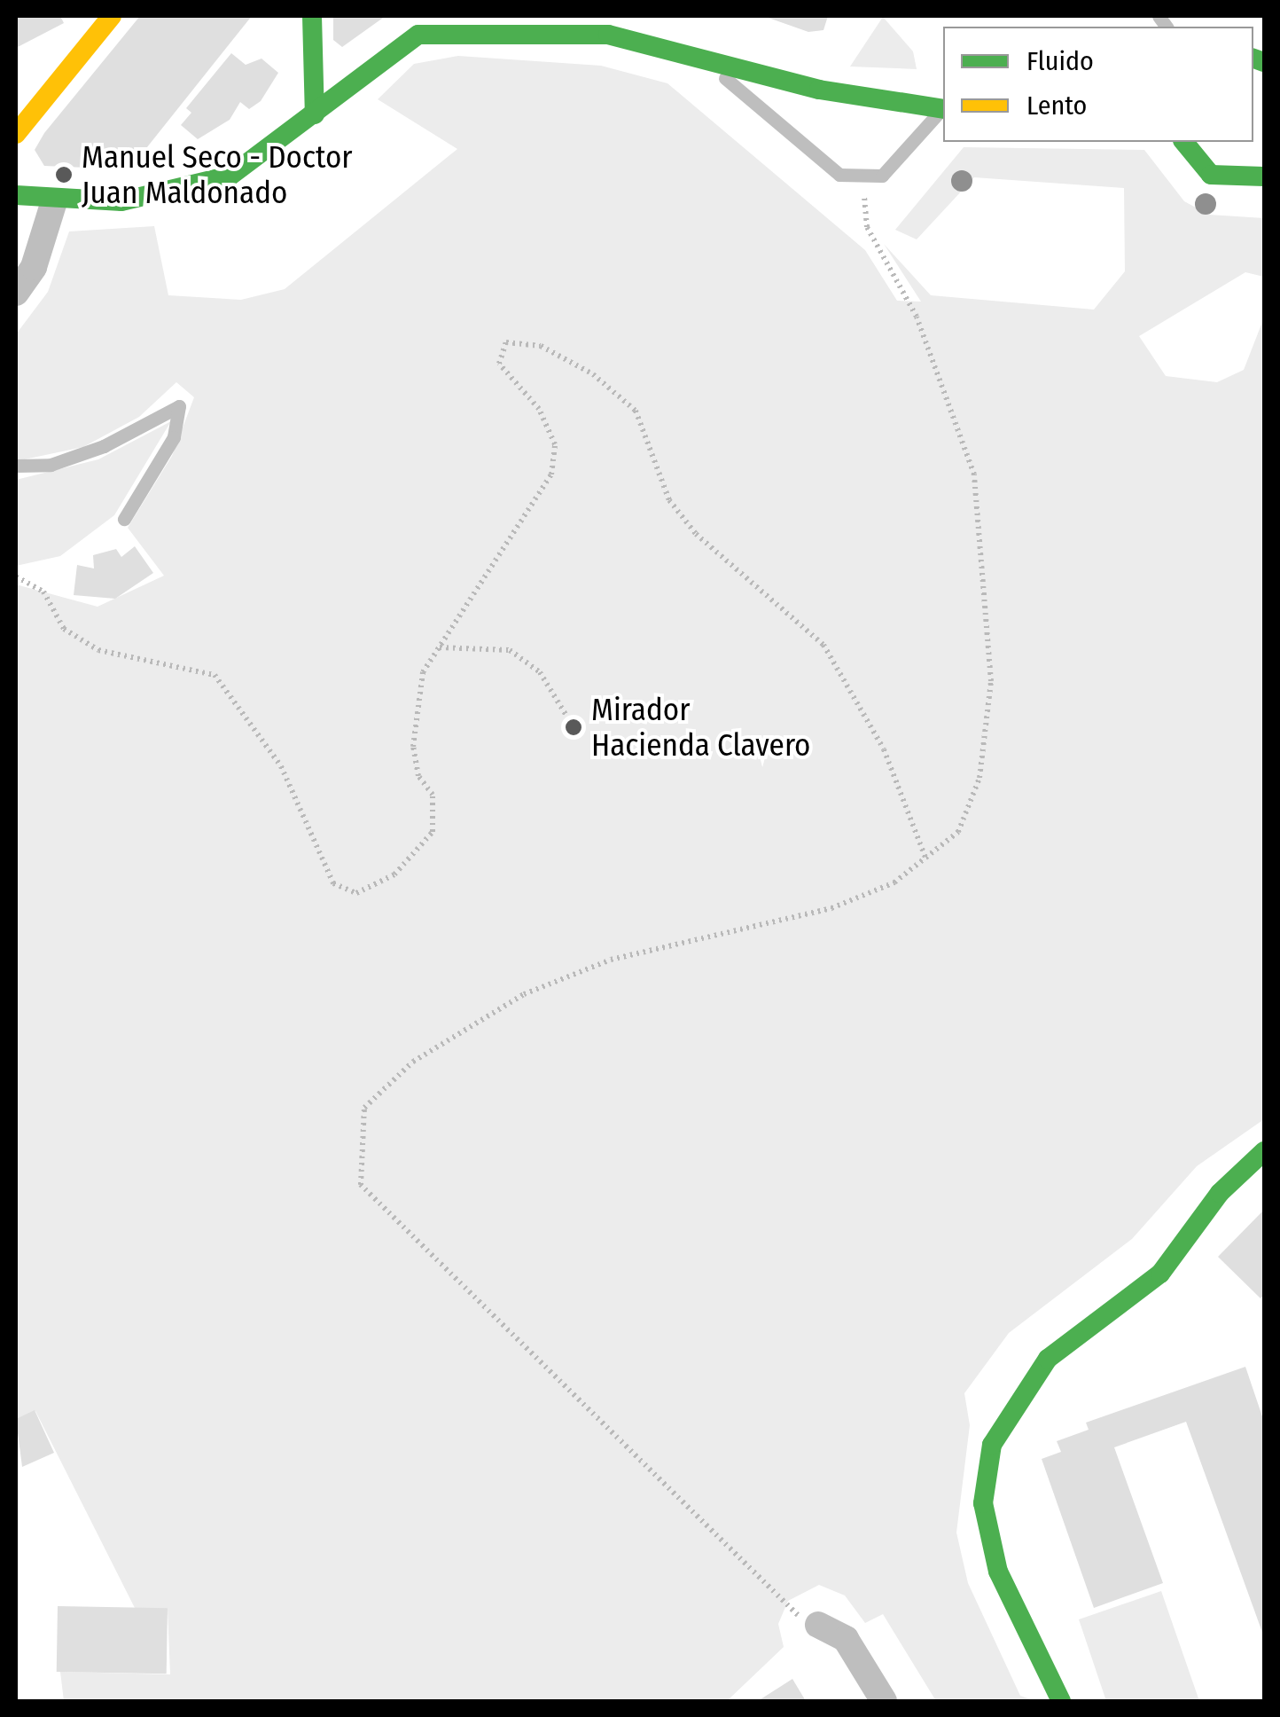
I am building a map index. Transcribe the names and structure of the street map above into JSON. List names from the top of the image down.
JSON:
{
  "places": ["Manuel Seco - Doctor Juan Maldonado", "Mirador Hacienda Clavero"],
  "legend": ["Fluido", "Lento"]
}
